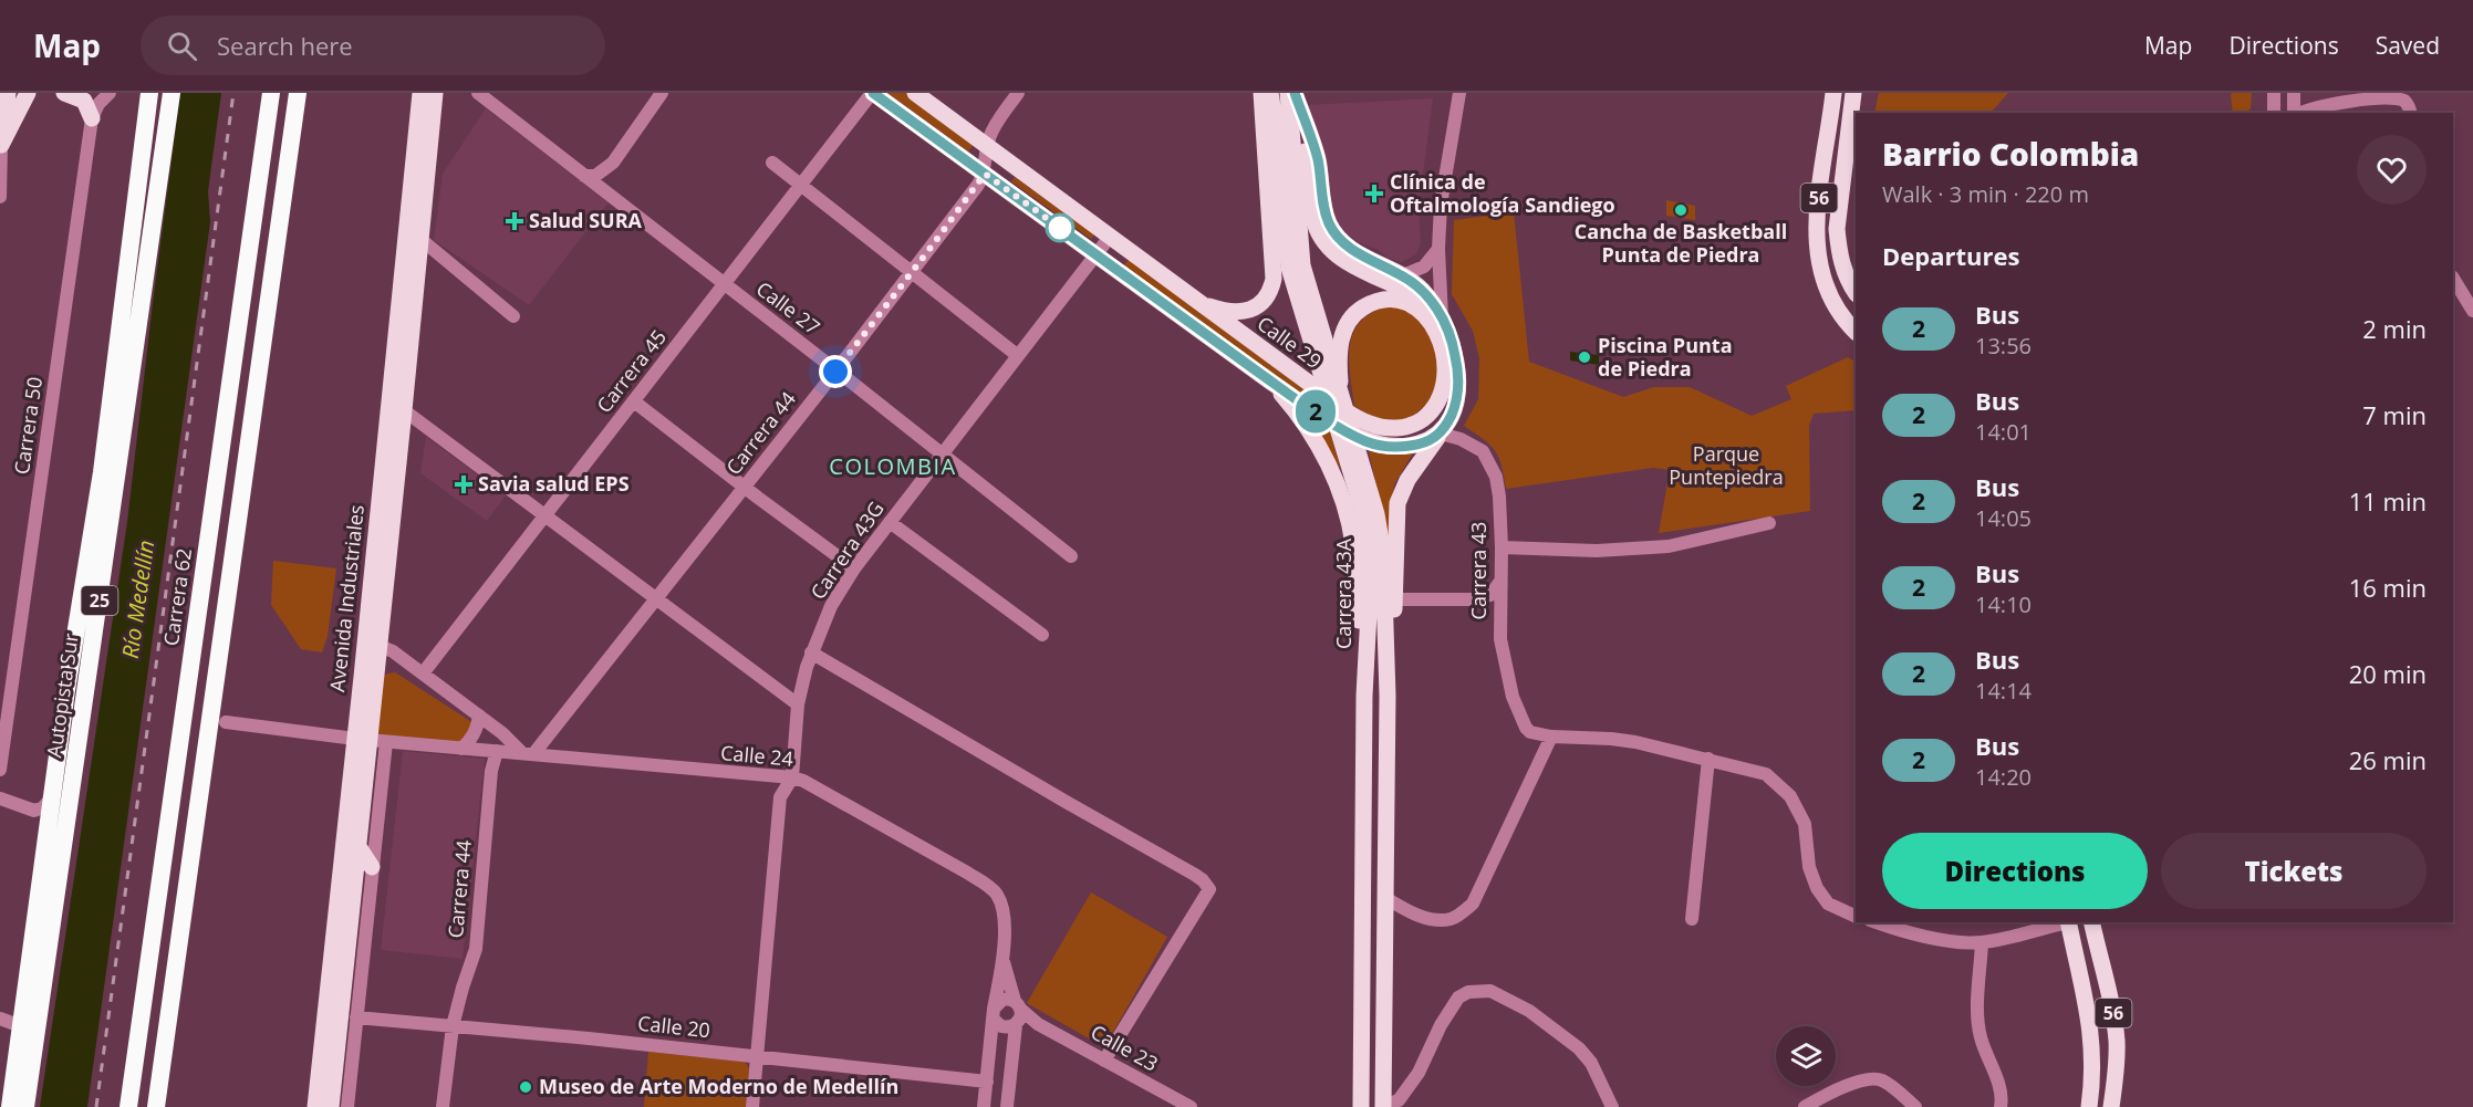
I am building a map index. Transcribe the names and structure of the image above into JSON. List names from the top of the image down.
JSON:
{
  "streets": {
    "highway": ["Carrera 62", "25", "Autopista Sur"],
    "main road": [
      "56",
      "Calle 29",
      "Carrera 43A",
      "Avenida Industriales"
    ],
    "street": [
      "Calle 27",
      "Carrera 45",
      "Carrera 50",
      "Carrera 44",
      "Carrera 43G",
      "Carrera 43",
      "Calle 24",
      "Calle 20",
      "Calle 23"
    ]
  },
  "crossings": [
    ["Calle 27", "Carrera 45"],
    ["Calle 27", "Carrera 44"],
    ["Calle 27", "Carrera 43G"],
    ["Calle 29", "Carrera 45"],
    ["Calle 29", "Carrera 44"],
    ["Calle 29", "Carrera 43G"],
    ["Calle 29", "Carrera 43"],
    ["Calle 29", "Carrera 43A"],
    ["Carrera 44", "Calle 24"],
    ["Carrera 44", "Calle 20"],
    ["Carrera 43G", "Calle 24"],
    ["Carrera 43G", "Calle 20"],
    ["Avenida Industriales", "Calle 24"]
  ],
  "districts": ["COLOMBIA"],
  "water": ["Río Medellín"],
  "parks": ["Parque Puntepiedra"],
  "places": {
    "health": ["Clínica de Oftalmología Sandiego", "Salud SURA", "Savia salud EPS"],
    "other": ["Cancha de Basketball Punta de Piedra", "Piscina Punta de Piedra", "Museo de Arte Moderno de Medellín"]
  },
  "lines": ["bus line 2"],
  "page": {
    "header": "Map",
    "search": "Search here",
    "nav": ["Map", "Directions", "Saved"],
    "on_map": "2",
    "heading": [
      ["Barrio Colombia", "Walk · 3 min · 220 m"],
      "Departures"
    ],
    "list": [
      {
        "mark": "2",
        "name": "Bus",
        "note": "13:56",
        "value": "2 min"
      },
      {
        "mark": "2",
        "name": "Bus",
        "note": "14:01",
        "value": "7 min"
      },
      {
        "mark": "2",
        "name": "Bus",
        "note": "14:05",
        "value": "11 min"
      },
      {
        "mark": "2",
        "name": "Bus",
        "note": "14:10",
        "value": "16 min"
      },
      {
        "mark": "2",
        "name": "Bus",
        "note": "14:14",
        "value": "20 min"
      },
      {
        "mark": "2",
        "name": "Bus",
        "note": "14:20",
        "value": "26 min"
      }
    ],
    "buttons": ["Directions", "Tickets"]
  }
}
